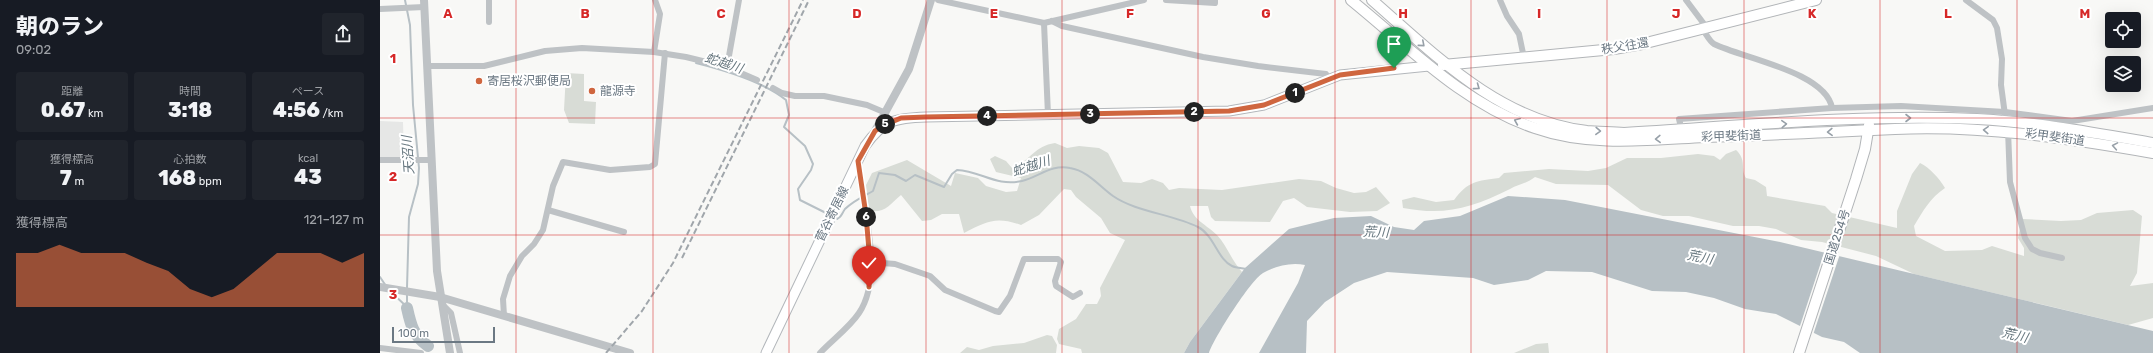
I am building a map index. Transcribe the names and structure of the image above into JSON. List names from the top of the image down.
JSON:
{
  "streets": {
    "highway": ["秩父往還", "彩甲斐街道", "国道254号"],
    "main road": ["菅谷寄居線"]
  },
  "crossings": [
    ["秩父往還", "彩甲斐街道"],
    ["秩父往還", "菅谷寄居線"],
    ["彩甲斐街道", "菅谷寄居線"],
    ["彩甲斐街道", "国道254号"]
  ],
  "water": ["蛇越川", "天沼川", "荒川"],
  "places": ["寄居桜沢郵便局", "龍源寺"],
  "scale_bar": "100 m",
  "page": {
    "heading": ["朝のラン", "09:02"],
    "stats": [
      ["距離", "0.67 km"],
      ["時間", "3:18"],
      ["ペース", "4:56 /km"],
      ["獲得標高", "7 m"],
      ["心拍数", "168 bpm"],
      ["kcal", "43"]
    ],
    "pins": [
      "1",
      "2",
      "3",
      "4",
      "5",
      "6"
    ],
    "chart": ["獲得標高", "121–127 m"],
    "scale": "100 m"
  },
  "grid": {
    "columns": [
      "A",
      "B",
      "C",
      "D",
      "E",
      "F",
      "G",
      "H",
      "I",
      "J",
      "K",
      "L",
      "M"
    ],
    "rows": ["1", "2", "3"]
  }
}
